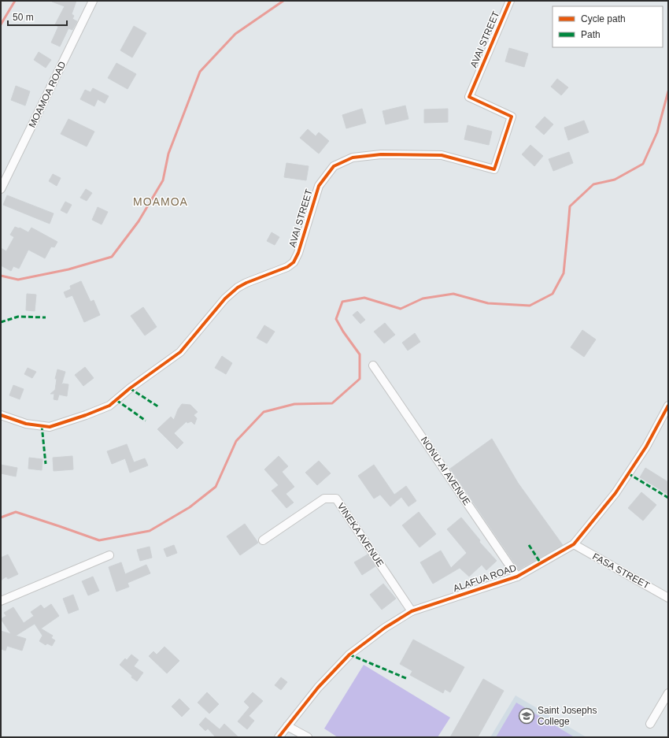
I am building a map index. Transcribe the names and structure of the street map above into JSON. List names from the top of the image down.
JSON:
{
  "streets": {
    "street": [
      "AVAI STREET",
      "MOAMOA ROAD",
      "NONU-AI AVENUE",
      "VINEKA AVENUE",
      "FASA STREET",
      "ALAFUA ROAD"
    ]
  },
  "crossings": [
    ["NONU-AI AVENUE", "ALAFUA ROAD"],
    ["VINEKA AVENUE", "ALAFUA ROAD"],
    ["FASA STREET", "ALAFUA ROAD"]
  ],
  "districts": ["MOAMOA"],
  "places": {
    "school or university": ["Saint Josephs College"]
  },
  "legend": ["Cycle path", "Path"],
  "scale_bar": "50 m"
}
